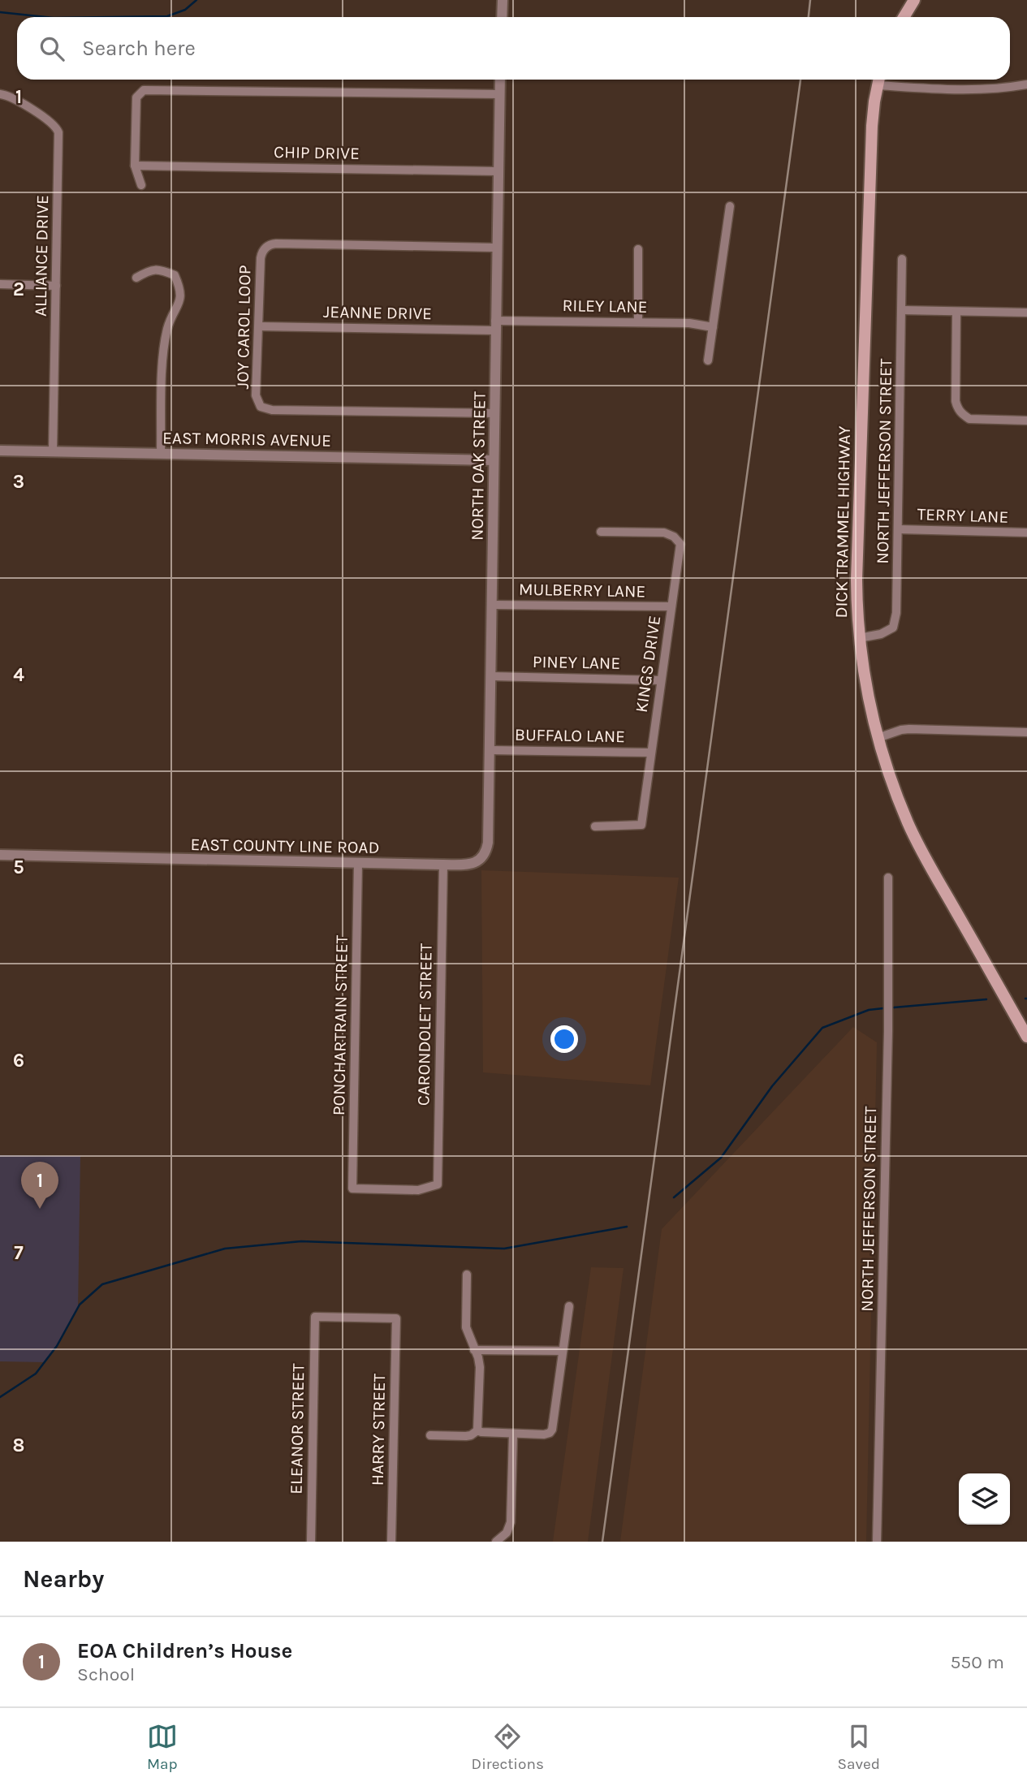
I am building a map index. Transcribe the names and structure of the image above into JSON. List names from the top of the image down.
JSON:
{
  "streets": {
    "main road": ["DICK TRAMMEL HIGHWAY"],
    "street": [
      "CHIP DRIVE",
      "ALLIANCE DRIVE",
      "RILEY LANE",
      "JEANNE DRIVE",
      "JOY CAROL LOOP",
      "EAST MORRIS AVENUE",
      "NORTH JEFFERSON STREET",
      "NORTH OAK STREET",
      "TERRY LANE",
      "MULBERRY LANE",
      "PINEY LANE",
      "KINGS DRIVE",
      "BUFFALO LANE",
      "EAST COUNTY LINE ROAD",
      "CARONDOLET STREET",
      "PONCHARTRAIN STREET",
      "ELEANOR STREET",
      "HARRY STREET"
    ]
  },
  "crossings": [
    ["CHIP DRIVE", "NORTH OAK STREET"],
    ["ALLIANCE DRIVE", "EAST MORRIS AVENUE"],
    ["RILEY LANE", "JEANNE DRIVE"],
    ["RILEY LANE", "NORTH OAK STREET"],
    ["JEANNE DRIVE", "JOY CAROL LOOP"],
    ["JEANNE DRIVE", "NORTH OAK STREET"],
    ["JOY CAROL LOOP", "NORTH OAK STREET"],
    ["EAST MORRIS AVENUE", "NORTH OAK STREET"],
    ["NORTH JEFFERSON STREET", "TERRY LANE"],
    ["NORTH JEFFERSON STREET", "DICK TRAMMEL HIGHWAY"],
    ["NORTH OAK STREET", "MULBERRY LANE"],
    ["NORTH OAK STREET", "PINEY LANE"],
    ["NORTH OAK STREET", "BUFFALO LANE"],
    ["NORTH OAK STREET", "EAST COUNTY LINE ROAD"],
    ["MULBERRY LANE", "KINGS DRIVE"],
    ["PINEY LANE", "KINGS DRIVE"],
    ["KINGS DRIVE", "BUFFALO LANE"],
    ["EAST COUNTY LINE ROAD", "CARONDOLET STREET"],
    ["EAST COUNTY LINE ROAD", "PONCHARTRAIN STREET"],
    ["CARONDOLET STREET", "PONCHARTRAIN STREET"],
    ["ELEANOR STREET", "HARRY STREET"]
  ],
  "page": {
    "search": "Search here",
    "pins": "1",
    "heading": "Nearby",
    "list": [
      {
        "mark": "1",
        "name": "EOA Children’s House",
        "note": "School",
        "value": "550 m"
      }
    ],
    "nav": ["Map", "Directions", "Saved"]
  },
  "grid": {
    "rows": [
      "1",
      "2",
      "3",
      "4",
      "5",
      "6",
      "7",
      "8"
    ]
  }
}
